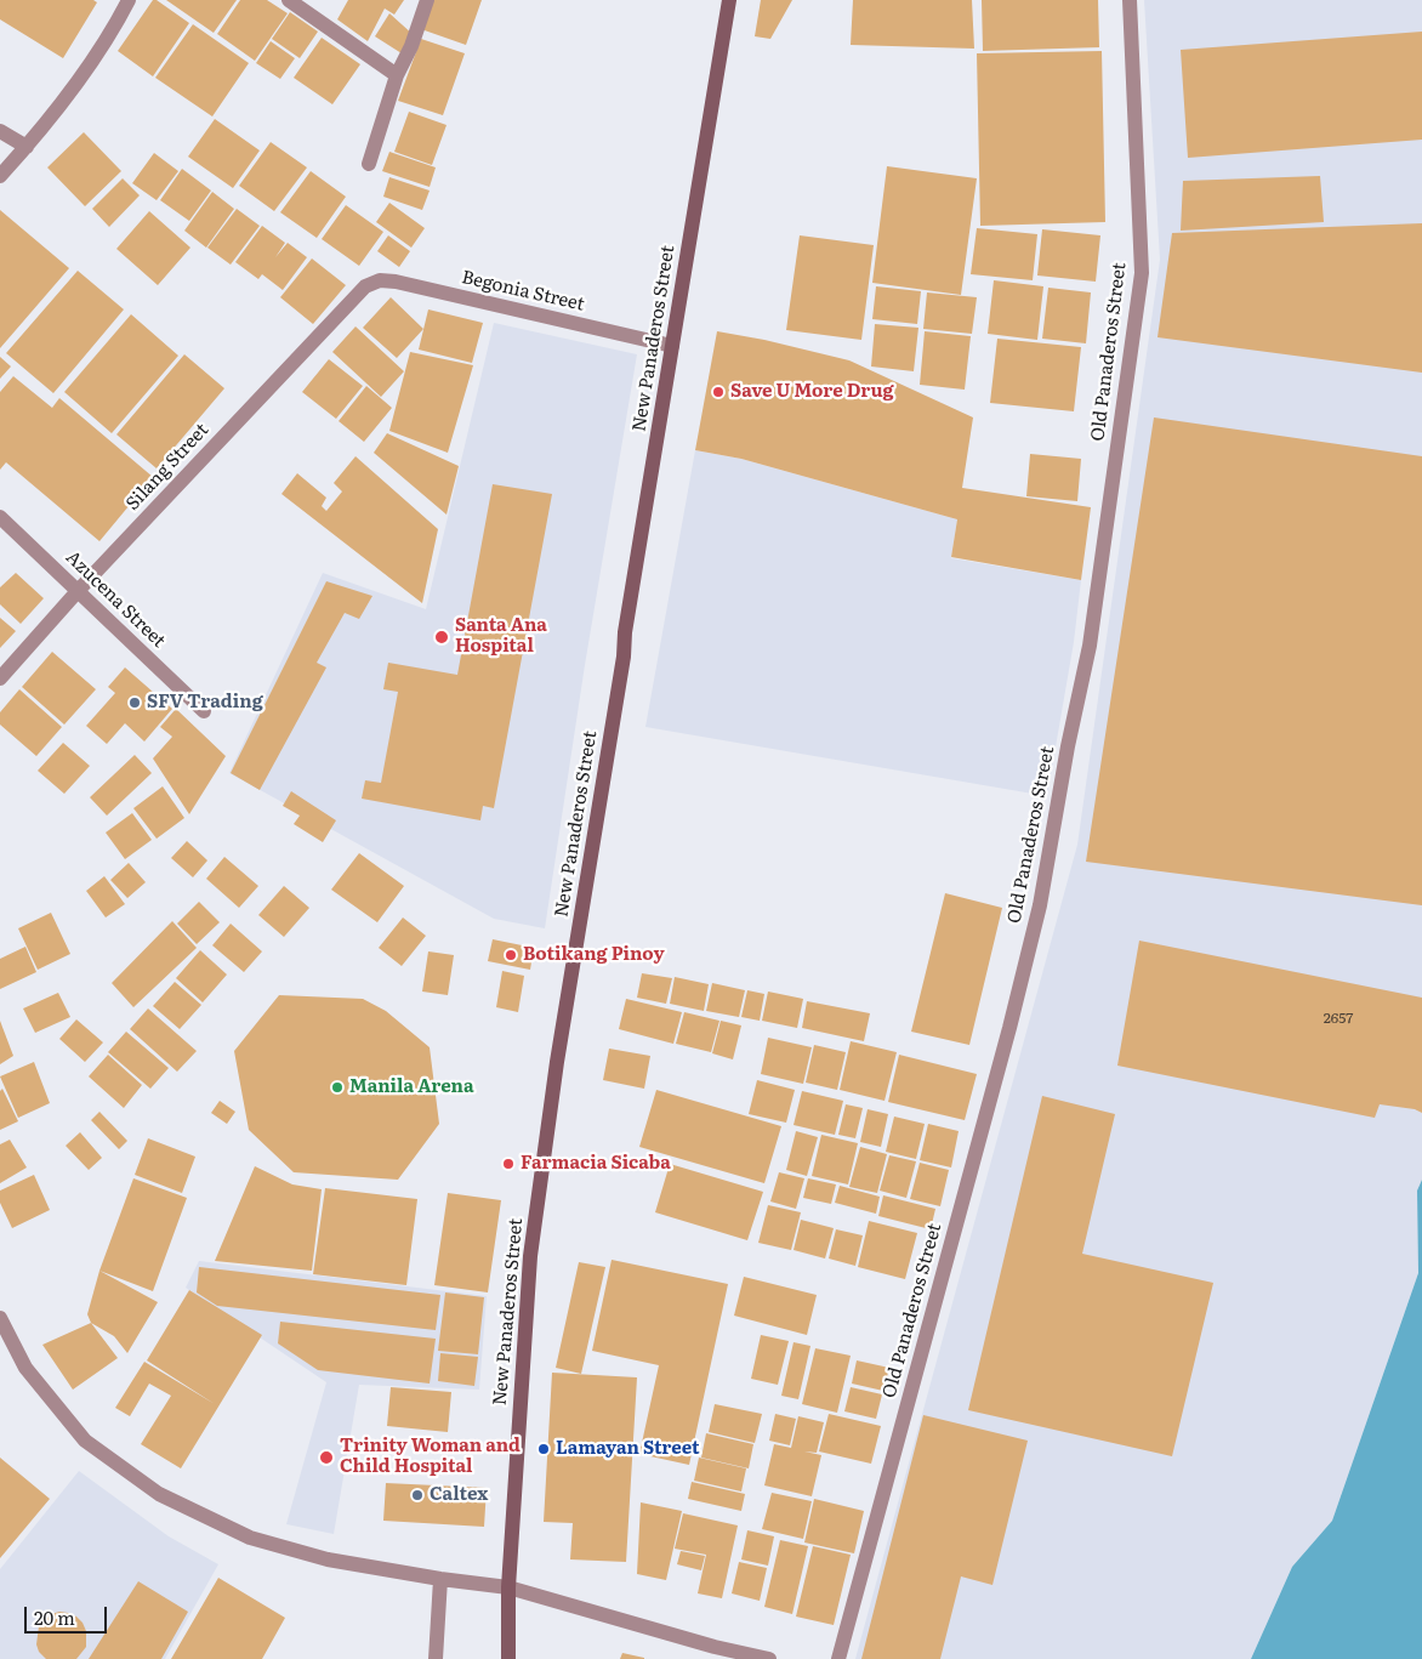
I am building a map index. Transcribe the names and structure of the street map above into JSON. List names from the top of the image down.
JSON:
{
  "streets": {
    "main road": ["New Panaderos Street"],
    "street": [
      "Begonia Street",
      "Old Panaderos Street",
      "Silang Street",
      "Azucena Street"
    ]
  },
  "crossings": [
    ["Begonia Street", "New Panaderos Street"],
    ["Begonia Street", "Silang Street"],
    ["Silang Street", "Azucena Street"]
  ],
  "places": [
    "Save U More Drug",
    "Santa Ana Hospital",
    "SFV Trading",
    "Botikang Pinoy",
    "Manila Arena",
    "Farmacia Sicaba",
    "Lamayan Street",
    "Trinity Woman and Child Hospital",
    "Caltex"
  ],
  "house_numbers": ["2657"],
  "scale_bar": "20 m"
}
